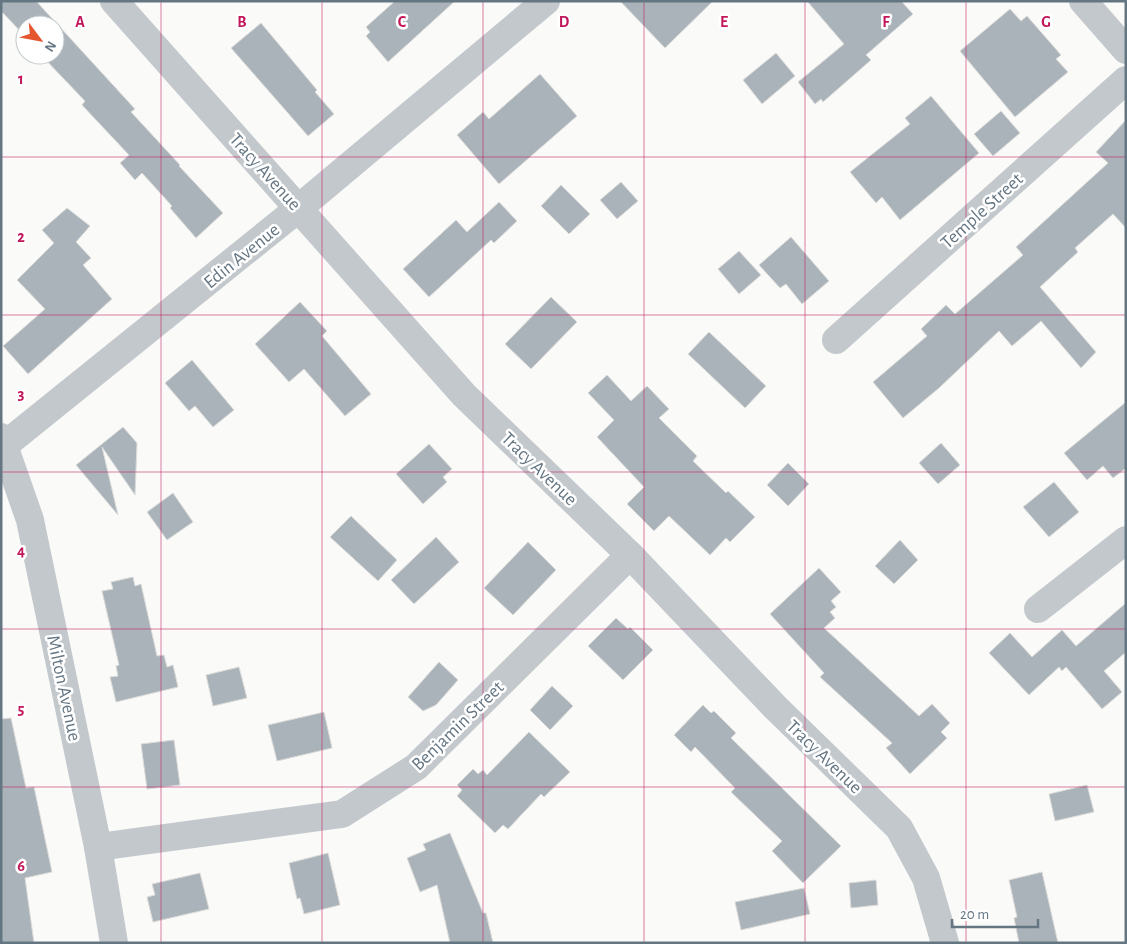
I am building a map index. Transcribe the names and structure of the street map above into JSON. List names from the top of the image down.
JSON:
{
  "streets": {
    "street": [
      "Tracy Avenue",
      "Temple Street",
      "Edin Avenue",
      "Milton Avenue",
      "Benjamin Street"
    ]
  },
  "crossings": [
    ["Tracy Avenue", "Edin Avenue"],
    ["Tracy Avenue", "Benjamin Street"],
    ["Edin Avenue", "Milton Avenue"],
    ["Milton Avenue", "Benjamin Street"]
  ],
  "scale_bar": "20 m",
  "north": "bottom right",
  "grid": {
    "columns": [
      "A",
      "B",
      "C",
      "D",
      "E",
      "F",
      "G"
    ],
    "rows": [
      "1",
      "2",
      "3",
      "4",
      "5",
      "6"
    ]
  }
}
